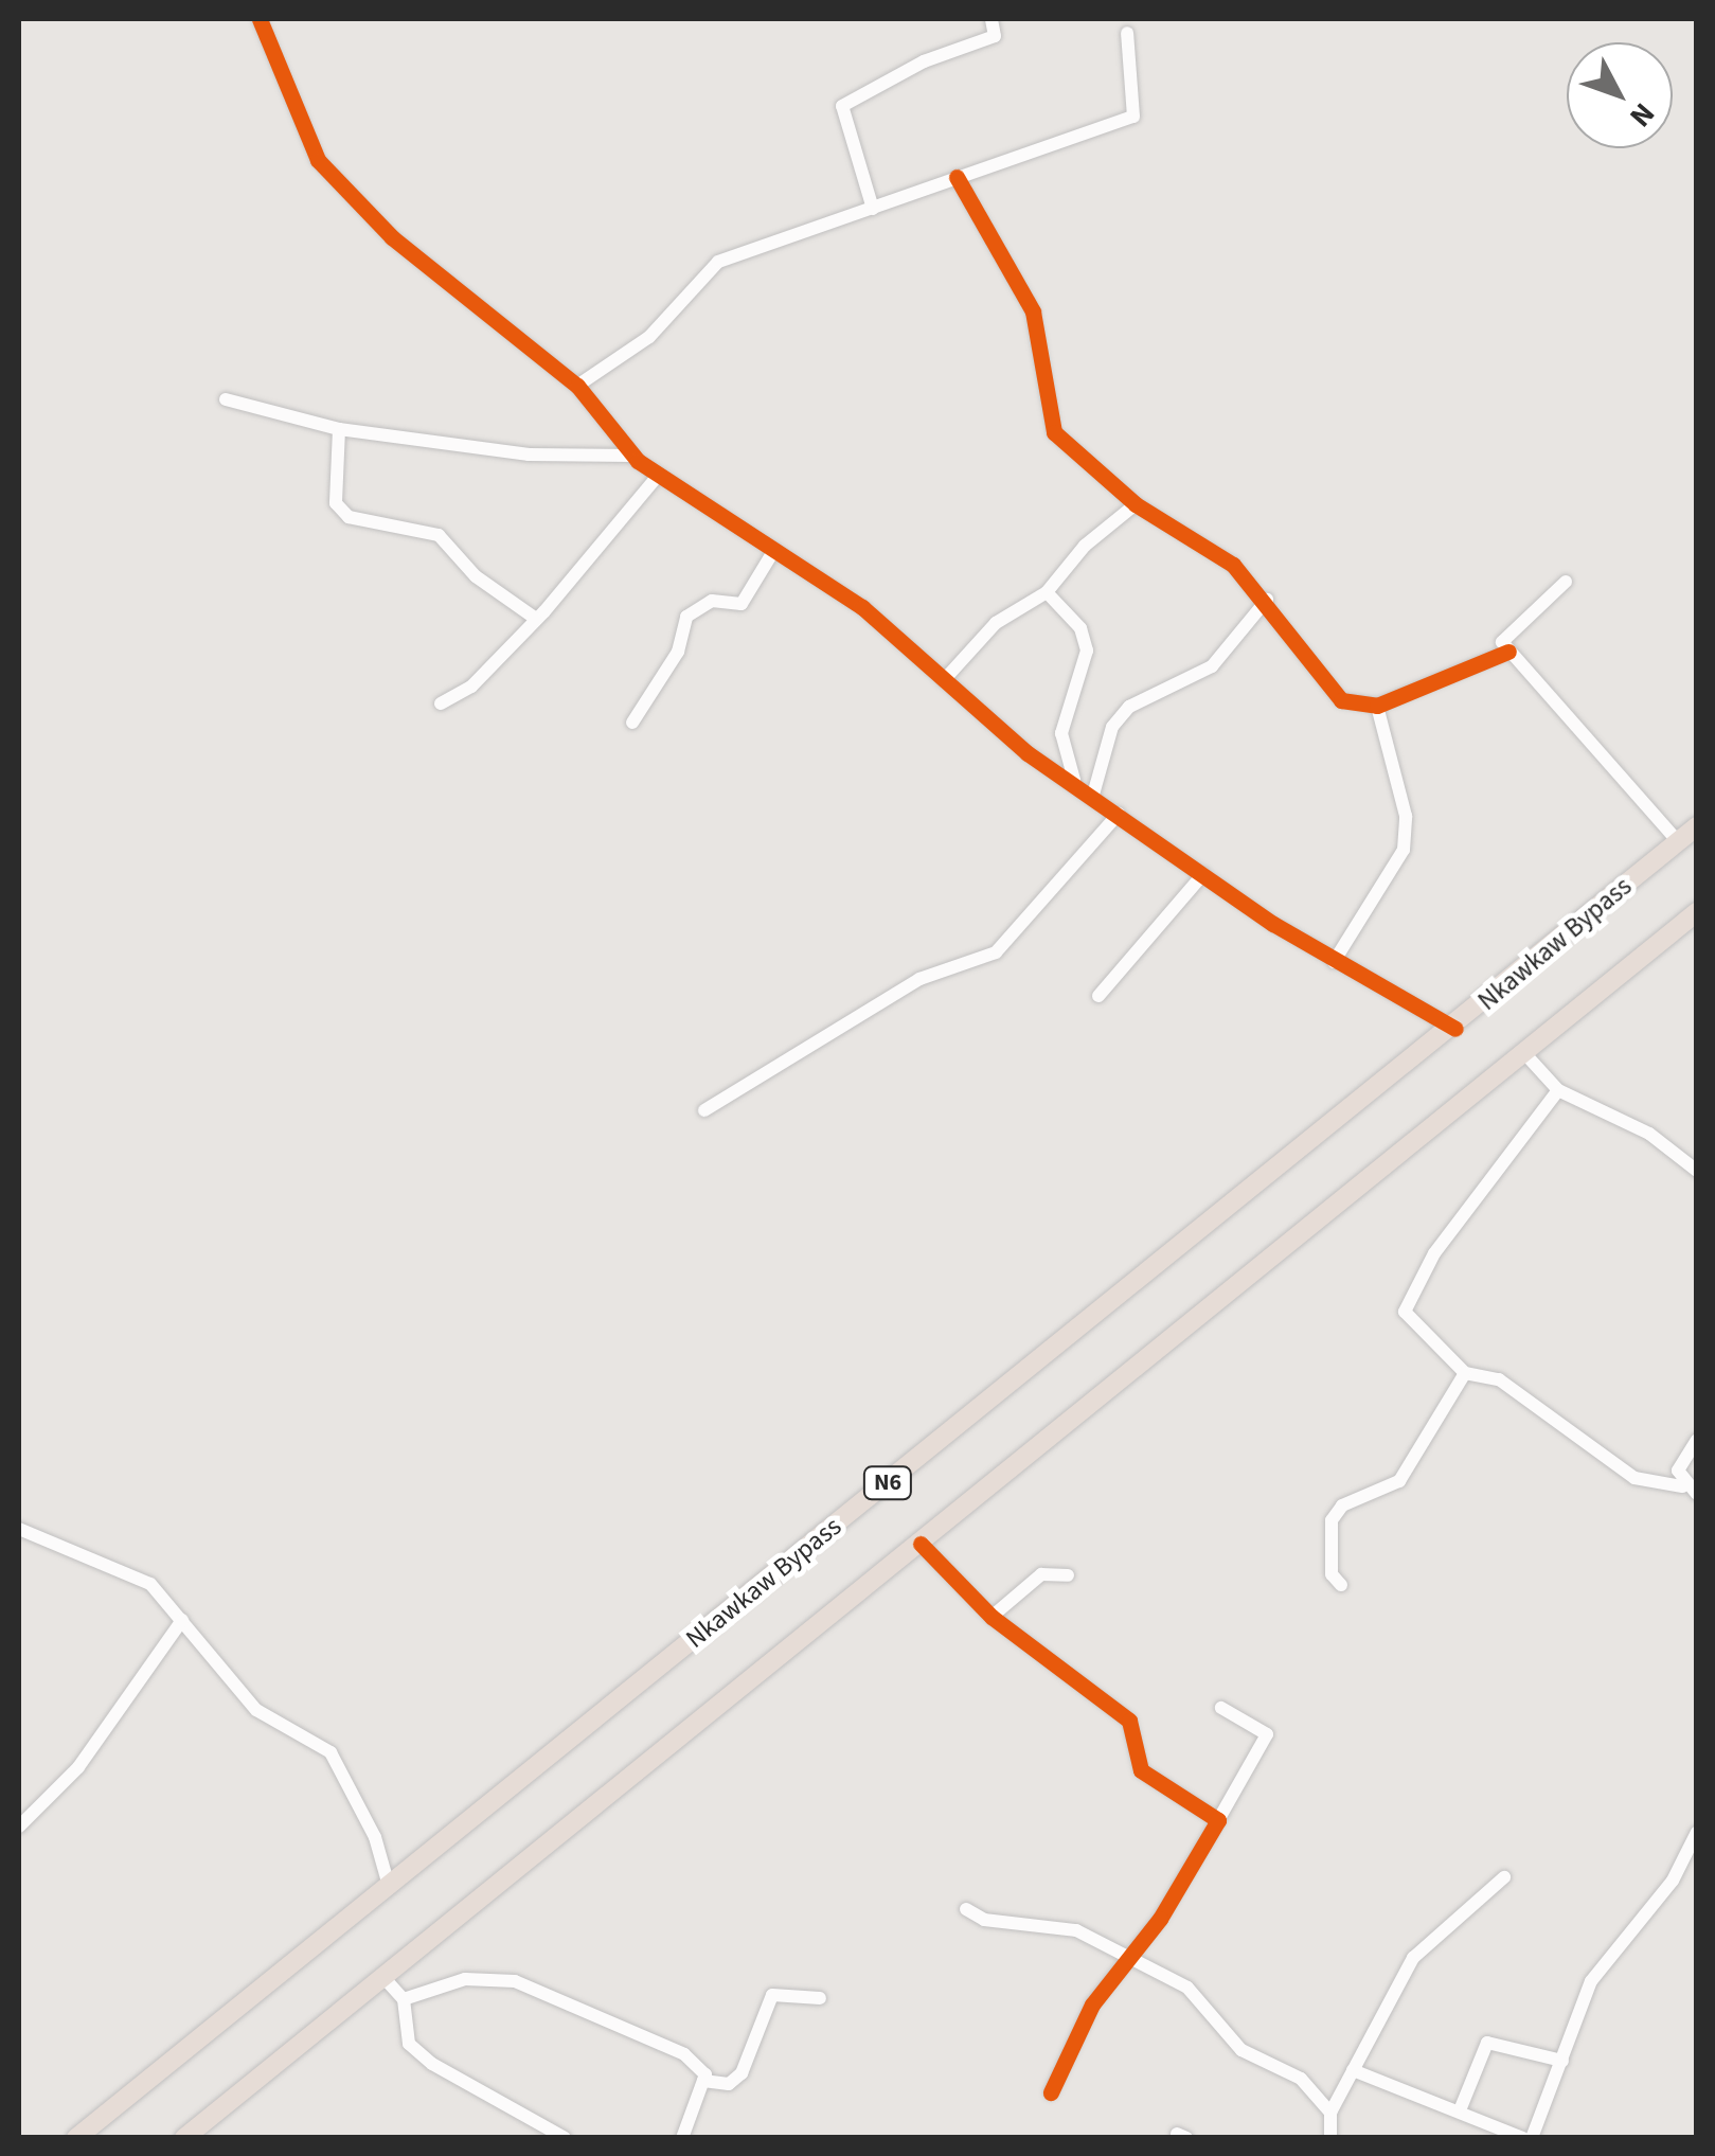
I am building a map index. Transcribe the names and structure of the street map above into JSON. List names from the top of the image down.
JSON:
{
  "streets": {
    "highway": ["Nkawkaw Bypass", "N6"]
  },
  "north": "bottom right"
}
